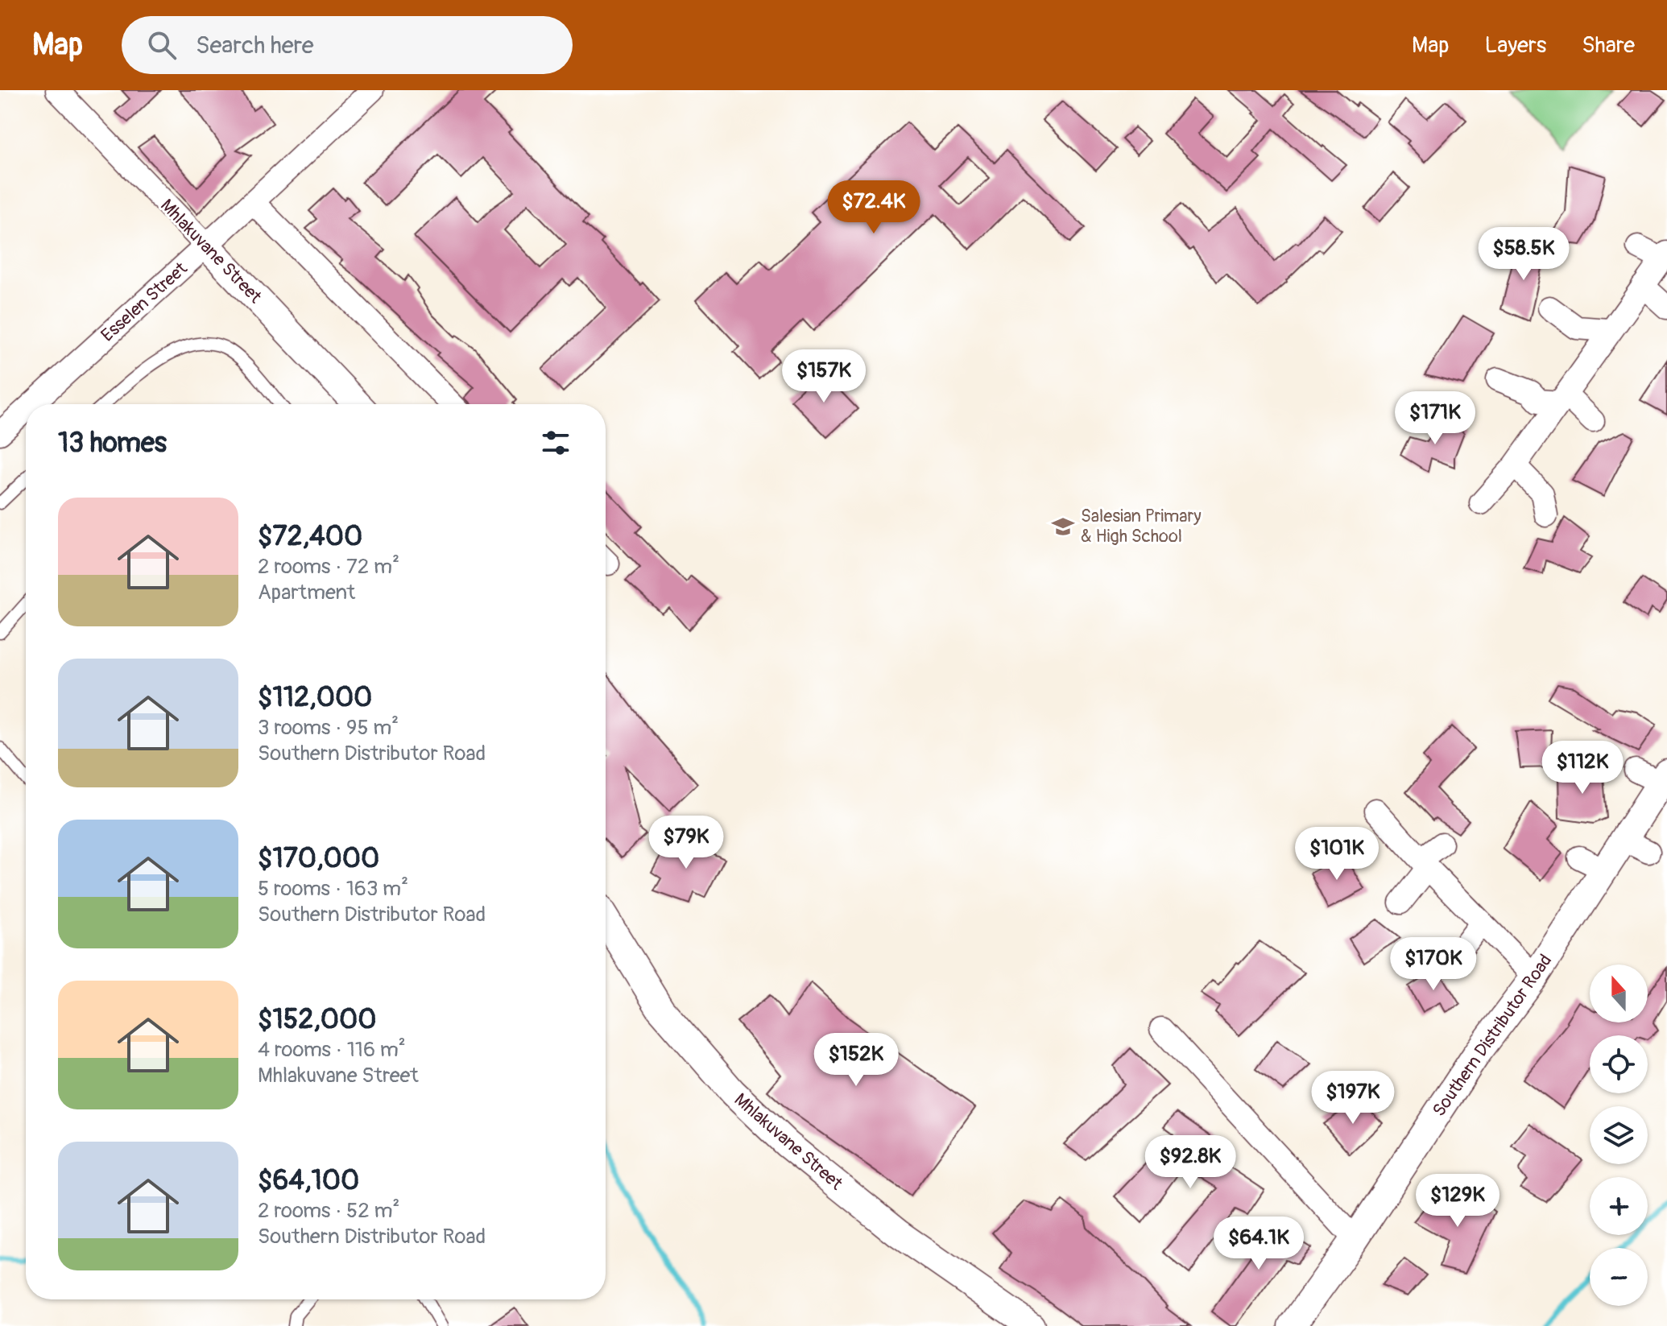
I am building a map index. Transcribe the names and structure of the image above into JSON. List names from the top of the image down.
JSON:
{
  "streets": {
    "street": ["Mhlakuvane Street", "Esselen Street", "Southern Distributor Road"]
  },
  "crossings": [
    ["Mhlakuvane Street", "Esselen Street"]
  ],
  "places": {
    "school or university": ["Salesian Primary & High School"]
  },
  "north": "top",
  "page": {
    "header": "Map",
    "search": "Search here",
    "nav": ["Map", "Layers", "Share"],
    "price": [
      "$72.4K",
      "$58.5K",
      "$157K",
      "$171K",
      "$112K",
      "$79K",
      "$101K",
      "$170K",
      "$152K",
      "$197K",
      "$92.8K",
      "$129K",
      "$64.1K"
    ],
    "heading": "13 homes",
    "list": [
      {
        "name": "$72,400",
        "note": "2 rooms · 72 m² · Apartment"
      },
      {
        "name": "$112,000",
        "note": "3 rooms · 95 m² · Southern Distributor Road"
      },
      {
        "name": "$170,000",
        "note": "5 rooms · 163 m² · Southern Distributor Road"
      },
      {
        "name": "$152,000",
        "note": "4 rooms · 116 m² · Mhlakuvane Street"
      },
      {
        "name": "$64,100",
        "note": "2 rooms · 52 m² · Southern Distributor Road"
      }
    ],
    "map_buttons": ["+", "−"]
  }
}
